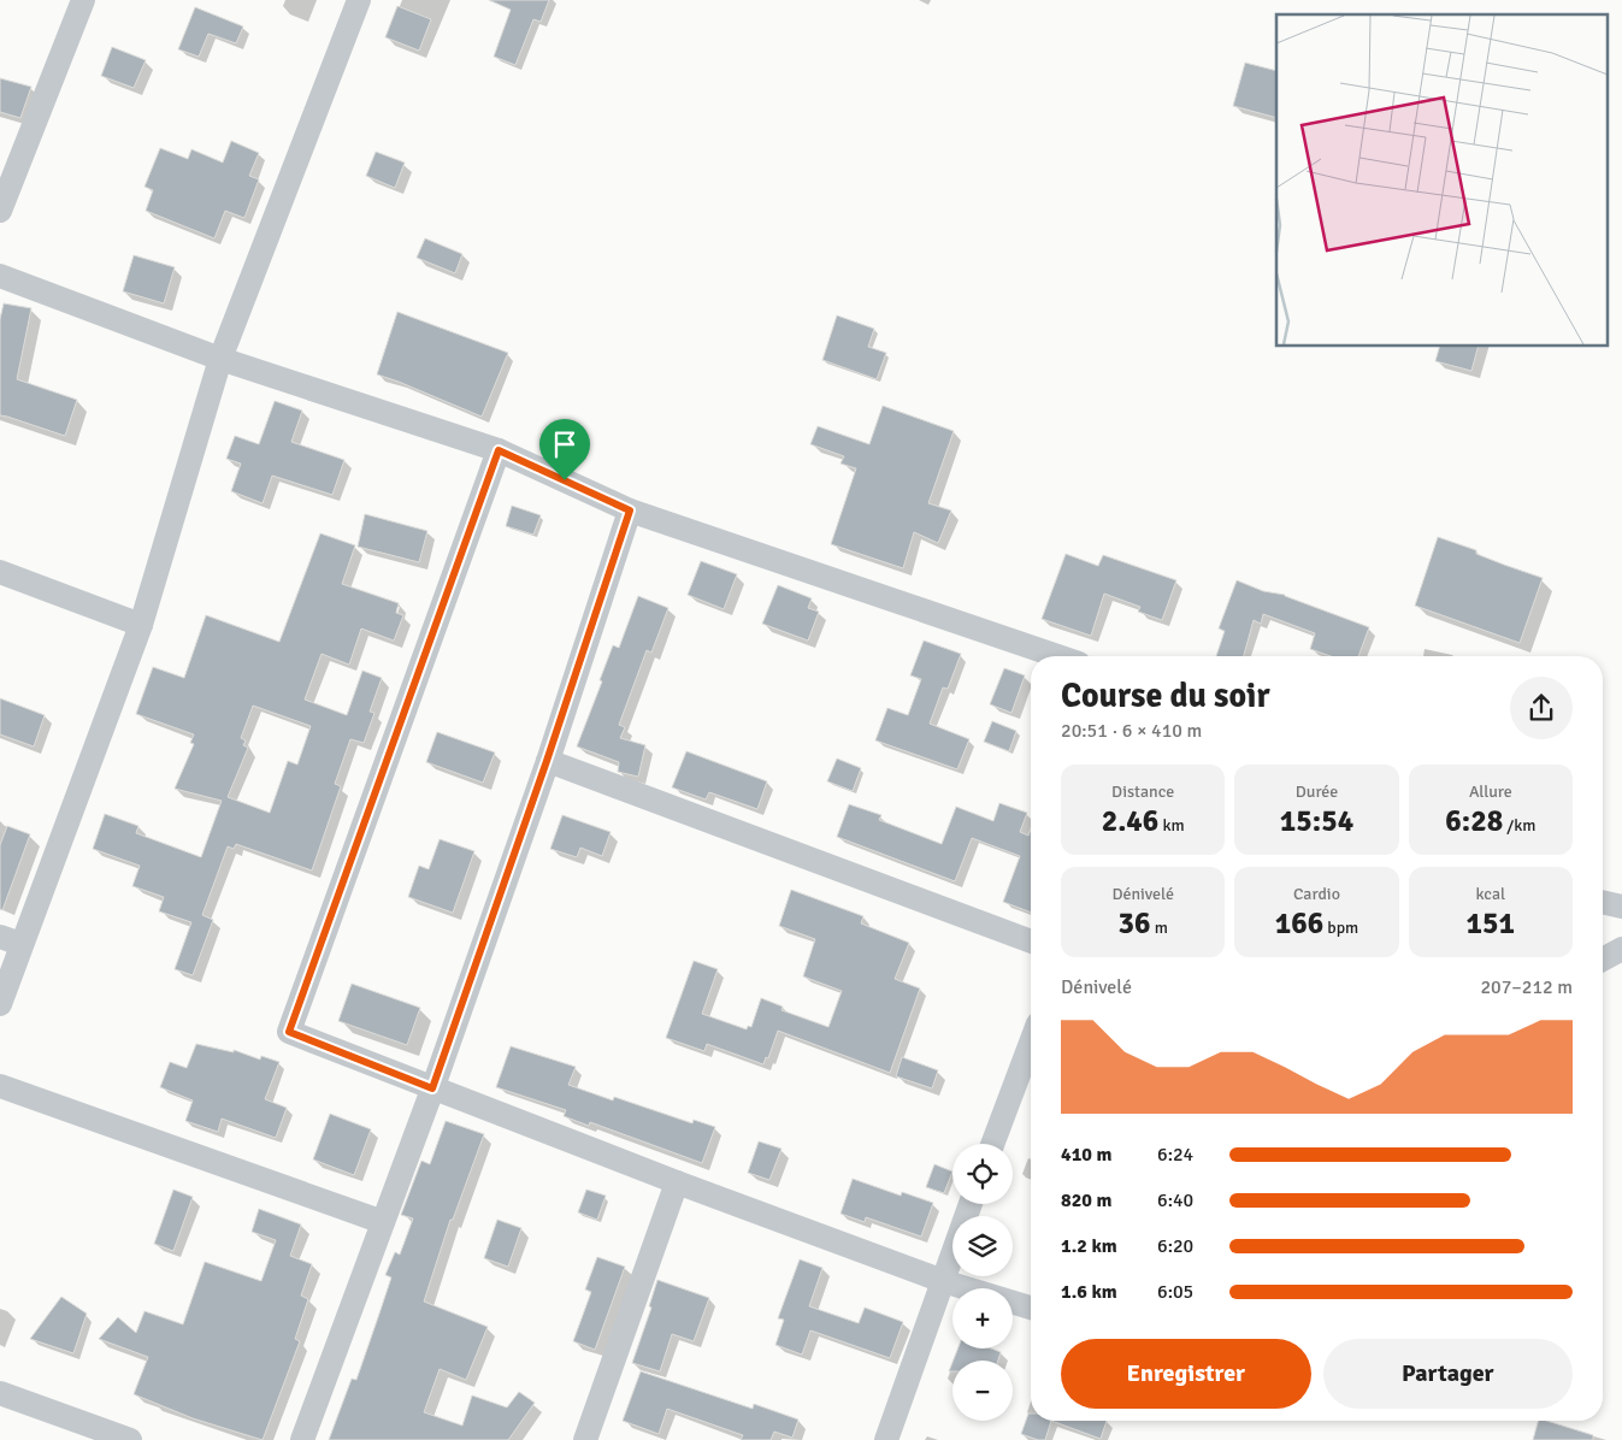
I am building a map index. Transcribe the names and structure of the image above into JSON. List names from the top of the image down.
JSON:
{
  "page": {
    "heading": ["Course du soir", "20:51 · 6 × 410 m"],
    "stats": [
      ["Distance", "2.46 km"],
      ["Durée", "15:54"],
      ["Allure", "6:28 /km"],
      ["Dénivelé", "36 m"],
      ["Cardio", "166 bpm"],
      ["kcal", "151"]
    ],
    "chart": ["Dénivelé", "207–212 m"],
    "list": [
      {
        "name": "410 m",
        "note": "6:24"
      },
      {
        "name": "820 m",
        "note": "6:40"
      },
      {
        "name": "1.2 km",
        "note": "6:20"
      },
      {
        "name": "1.6 km",
        "note": "6:05"
      }
    ],
    "map_buttons": ["+", "−"],
    "buttons": ["Enregistrer", "Partager"]
  }
}
